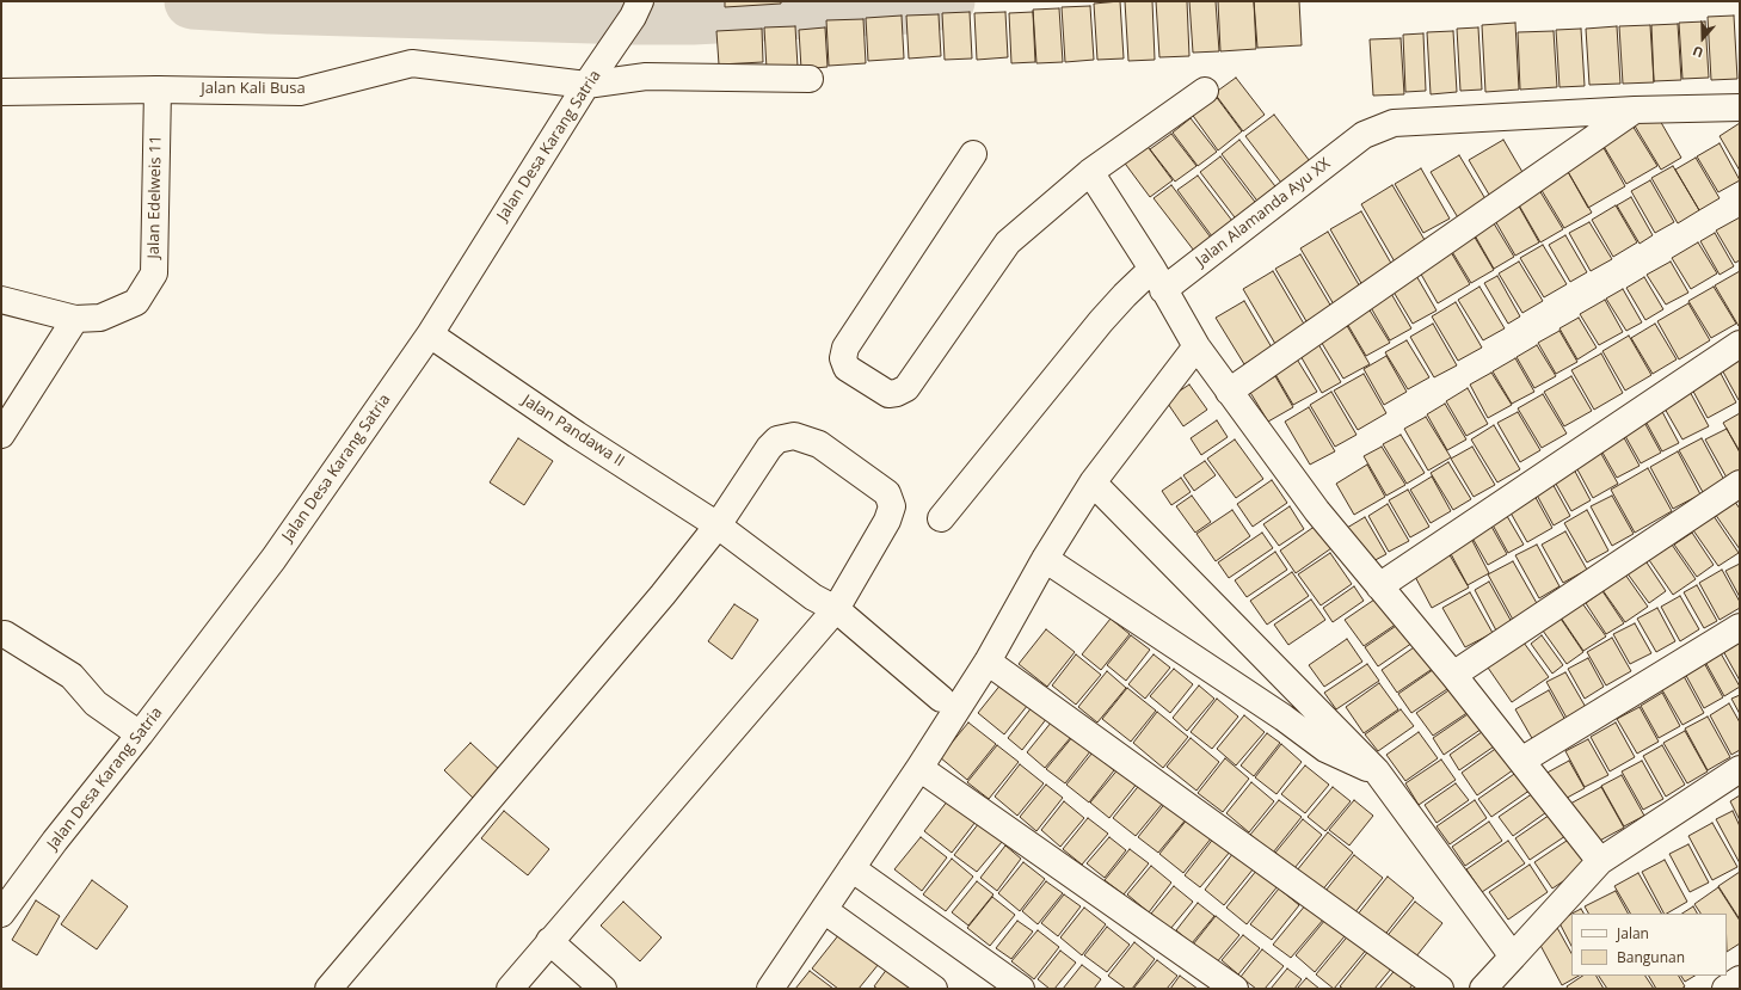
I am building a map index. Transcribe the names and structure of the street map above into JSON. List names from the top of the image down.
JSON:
{
  "streets": {
    "street": [
      "Jalan Kali Busa",
      "Jalan Desa Karang Satria",
      "Jalan Edelweis 11",
      "Jalan Alamanda Ayu XX",
      "Jalan Pandawa II"
    ]
  },
  "crossings": [
    ["Jalan Kali Busa", "Jalan Desa Karang Satria"],
    ["Jalan Kali Busa", "Jalan Edelweis 11"],
    ["Jalan Desa Karang Satria", "Jalan Pandawa II"]
  ],
  "legend": ["Jalan", "Bangunan"],
  "north": "bottom"
}
